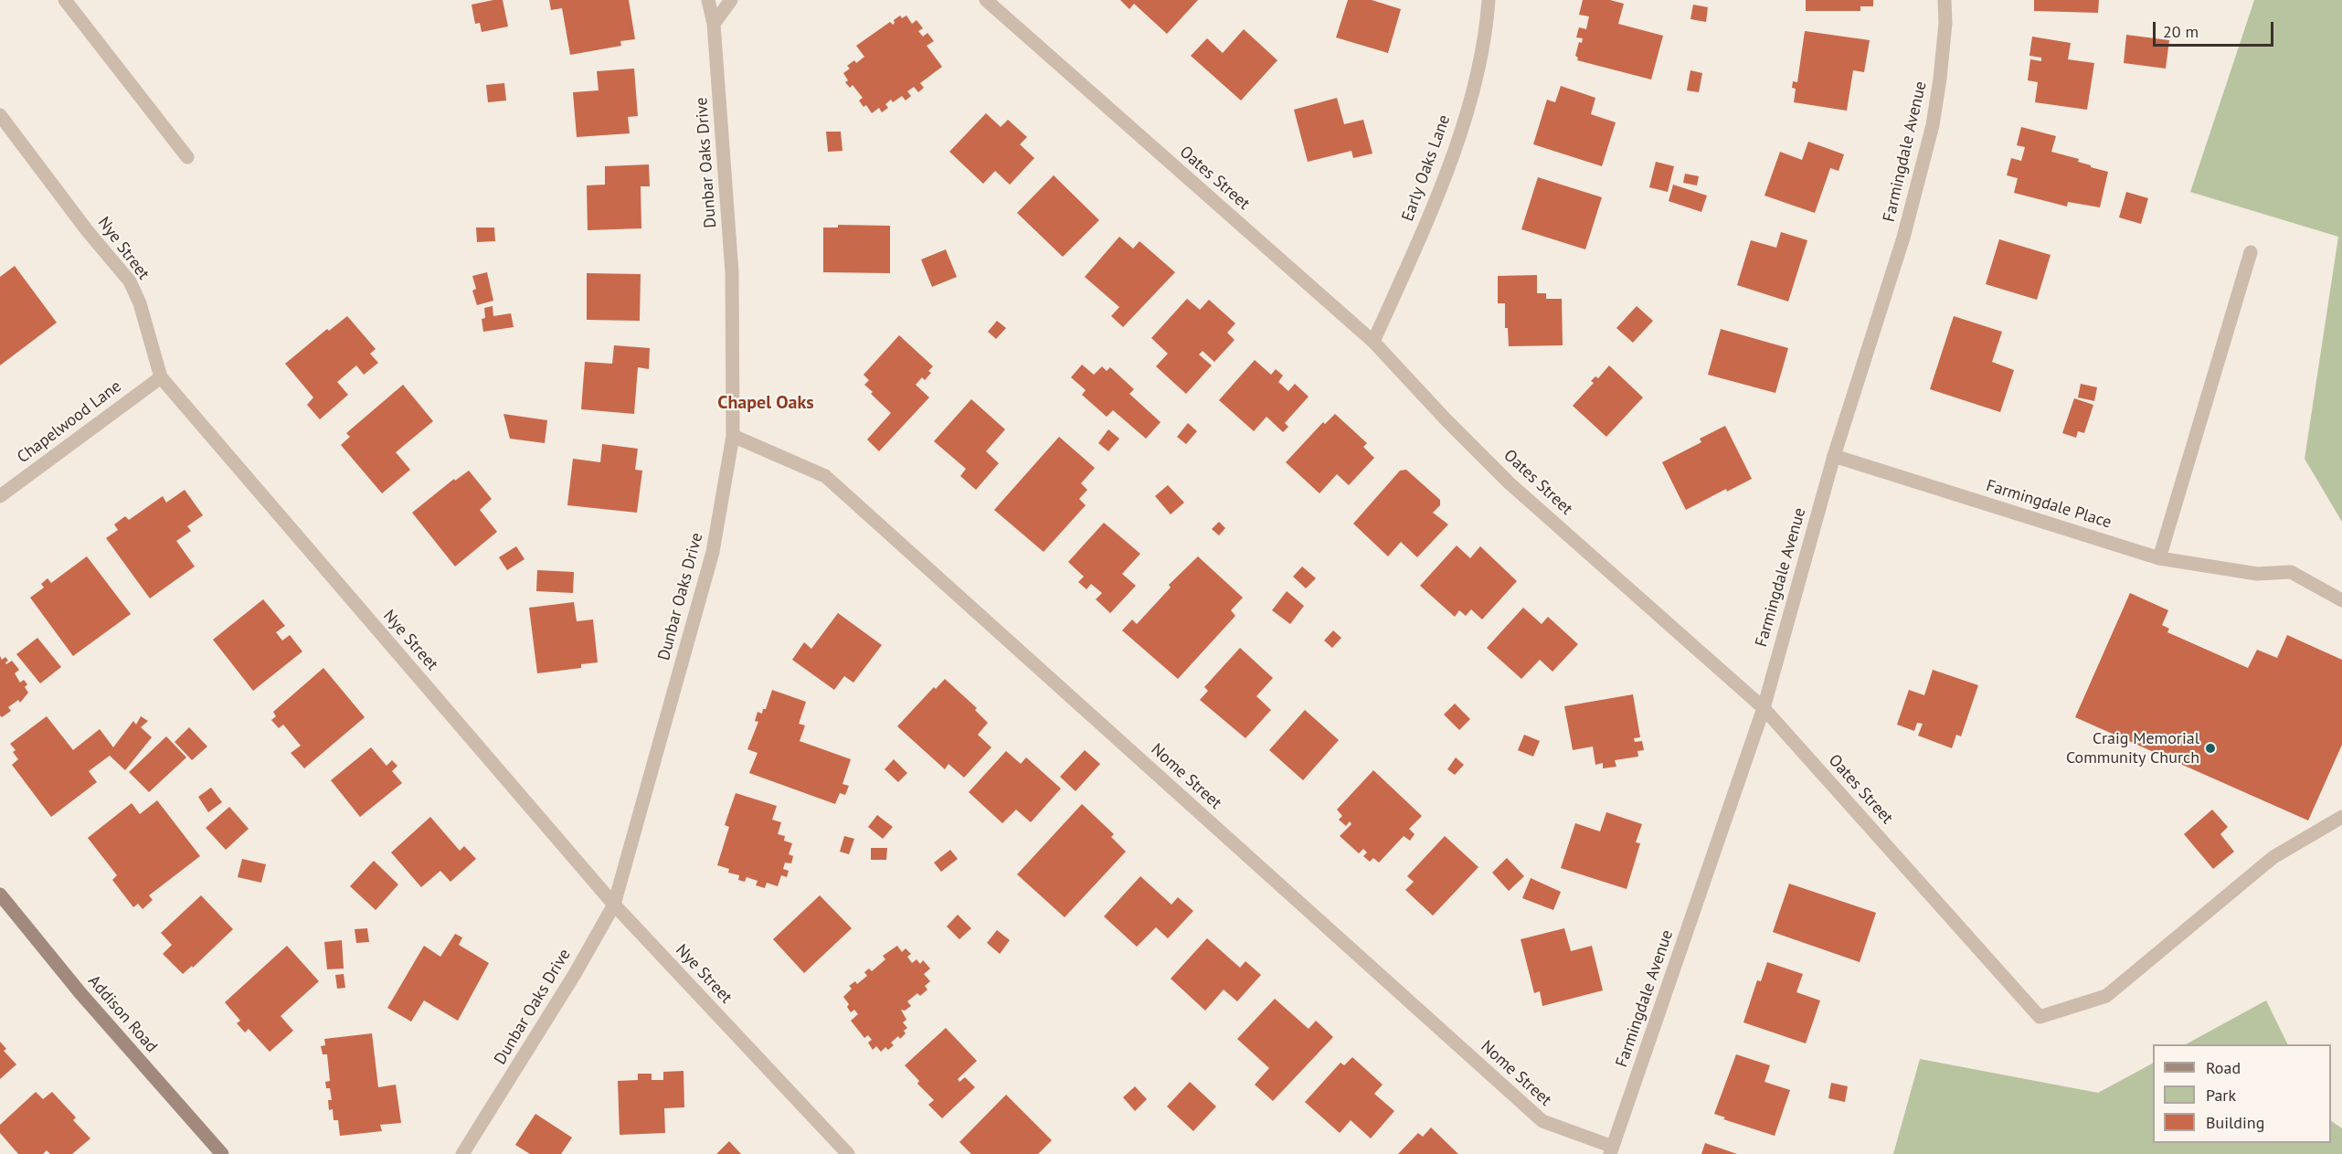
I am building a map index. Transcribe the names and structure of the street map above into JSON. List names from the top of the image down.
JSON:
{
  "streets": {
    "street": [
      "Farmingdale Avenue",
      "Dunbar Oaks Drive",
      "Early Oaks Lane",
      "Oates Street",
      "Nye Street",
      "Chapelwood Lane",
      "Farmingdale Place",
      "Nome Street",
      "Addison Road"
    ]
  },
  "crossings": [
    ["Farmingdale Avenue", "Oates Street"],
    ["Farmingdale Avenue", "Farmingdale Place"],
    ["Farmingdale Avenue", "Nome Street"],
    ["Dunbar Oaks Drive", "Nye Street"],
    ["Dunbar Oaks Drive", "Nome Street"],
    ["Early Oaks Lane", "Oates Street"],
    ["Nye Street", "Chapelwood Lane"]
  ],
  "districts": ["Chapel Oaks"],
  "places": ["Craig Memorial Community Church"],
  "legend": ["Road", "Park", "Building"],
  "scale_bar": "20 m"
}
